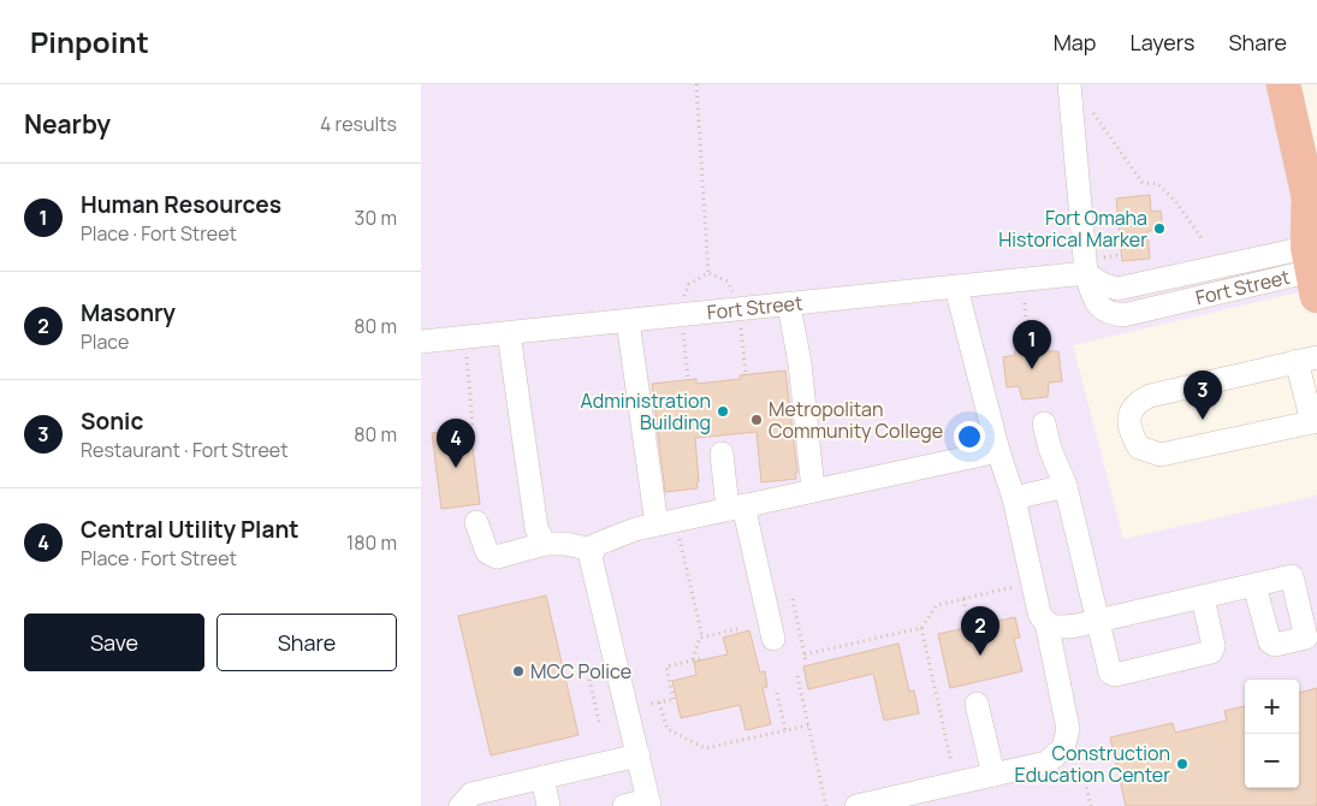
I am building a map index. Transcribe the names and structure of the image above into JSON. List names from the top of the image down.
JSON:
{
  "streets": {
    "street": ["Fort Street"]
  },
  "places": [
    "Fort Omaha Historical Marker",
    "Administration Building",
    "Metropolitan Community College",
    "MCC Police",
    "Construction Education Center"
  ],
  "page": {
    "header": "Pinpoint",
    "nav": ["Map", "Layers", "Share"],
    "heading": ["Nearby", "4 results"],
    "list": [
      {
        "mark": "1",
        "name": "Human Resources",
        "note": "Place · Fort Street",
        "value": "30 m"
      },
      {
        "mark": "2",
        "name": "Masonry",
        "note": "Place",
        "value": "80 m"
      },
      {
        "mark": "3",
        "name": "Sonic",
        "note": "Restaurant · Fort Street",
        "value": "80 m"
      },
      {
        "mark": "4",
        "name": "Central Utility Plant",
        "note": "Place · Fort Street",
        "value": "180 m"
      }
    ],
    "pins": [
      "1",
      "3",
      "4",
      "2"
    ],
    "buttons": ["Save", "Share"],
    "map_buttons": ["+", "−"]
  }
}
